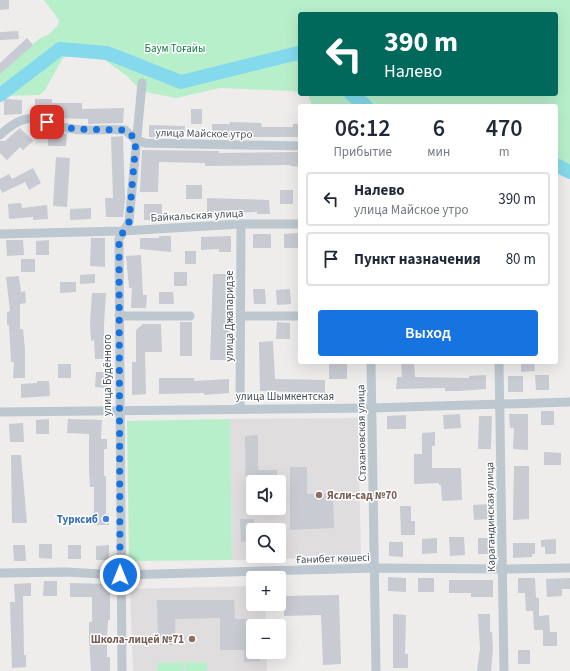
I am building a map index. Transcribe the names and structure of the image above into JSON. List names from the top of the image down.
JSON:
{
  "streets": {
    "street": [
      "улица Майское утро",
      "Байкальская улица",
      "улица Джапаридзе",
      "улица Будённого",
      "улица Шымкентская",
      "Стахановская улица",
      "Карагандинская улица",
      "Ғанибет көшесі"
    ]
  },
  "crossings": [
    ["улица Майское утро", "улица Будённого"],
    ["Байкальская улица", "улица Джапаридзе"],
    ["Байкальская улица", "улица Будённого"],
    ["улица Джапаридзе", "улица Шымкентская"],
    ["улица Будённого", "улица Шымкентская"],
    ["улица Будённого", "Ғанибет көшесі"],
    ["улица Шымкентская", "Стахановская улица"],
    ["улица Шымкентская", "Карагандинская улица"],
    ["Стахановская улица", "Ғанибет көшесі"],
    ["Карагандинская улица", "Ғанибет көшесі"]
  ],
  "parks": ["Баум Тоғайы"],
  "places": ["Ясли-сад №70", "Турксиб", "Школа-лицей №71"],
  "page": {
    "turn": ["390 m", "Налево"],
    "eta": [
      "06:12",
      "Прибытие",
      "6",
      "мин",
      "470",
      "m"
    ],
    "list": [
      {
        "name": "Налево",
        "note": "улица Майское утро",
        "value": "390 m"
      },
      {
        "name": "Пункт назначения",
        "value": "80 m"
      }
    ],
    "buttons": "Выход",
    "map_buttons": ["+", "−"]
  }
}
